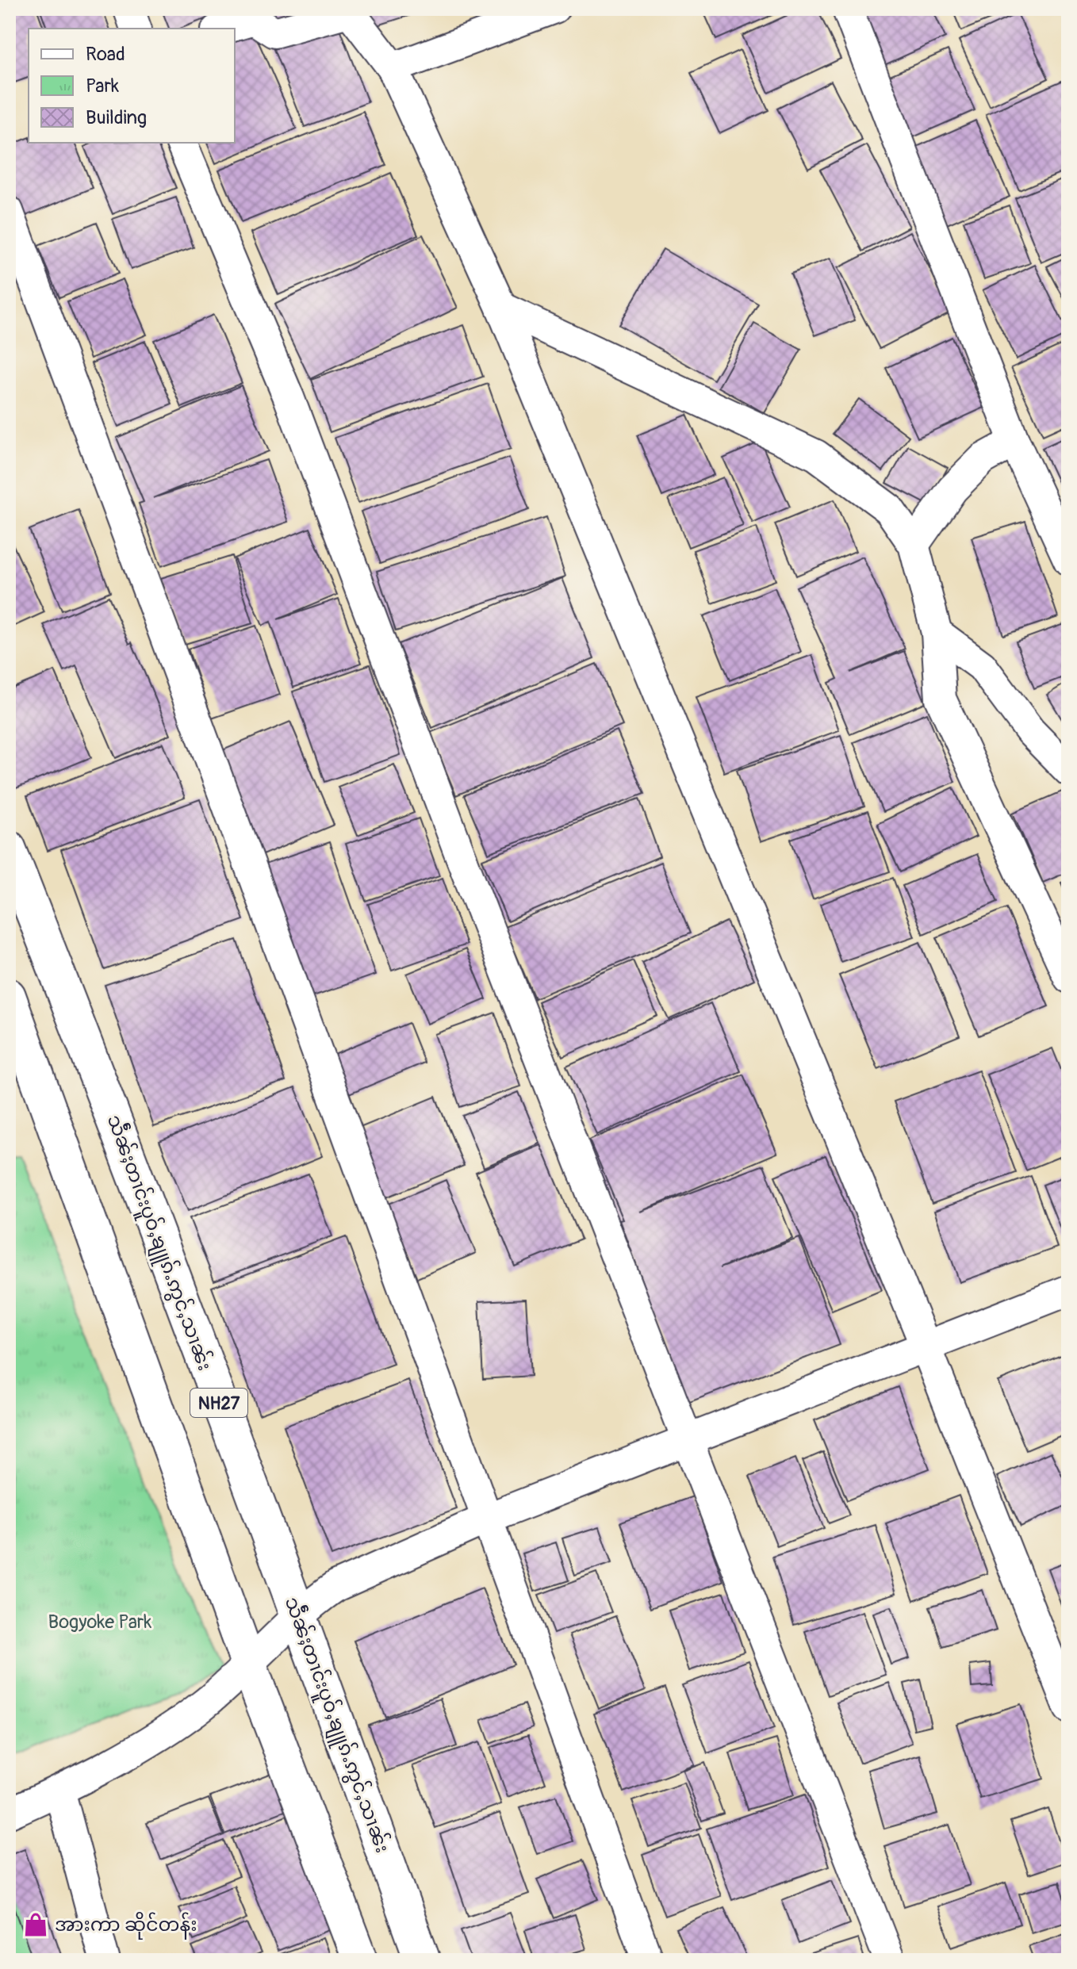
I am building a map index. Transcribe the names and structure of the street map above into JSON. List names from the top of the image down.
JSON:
{
  "streets": {
    "highway": ["သဵႅၼ်ႈတၢင်းပူဝ်ႇၶျူၵ်ႉဢွင်ႇသၢၼ်း", "NH27"]
  },
  "parks": ["Bogyoke Park"],
  "places": {
    "shop": ["အားကာ ဆိုင်တန်း"]
  },
  "legend": ["Road", "Park", "Building"]
}
